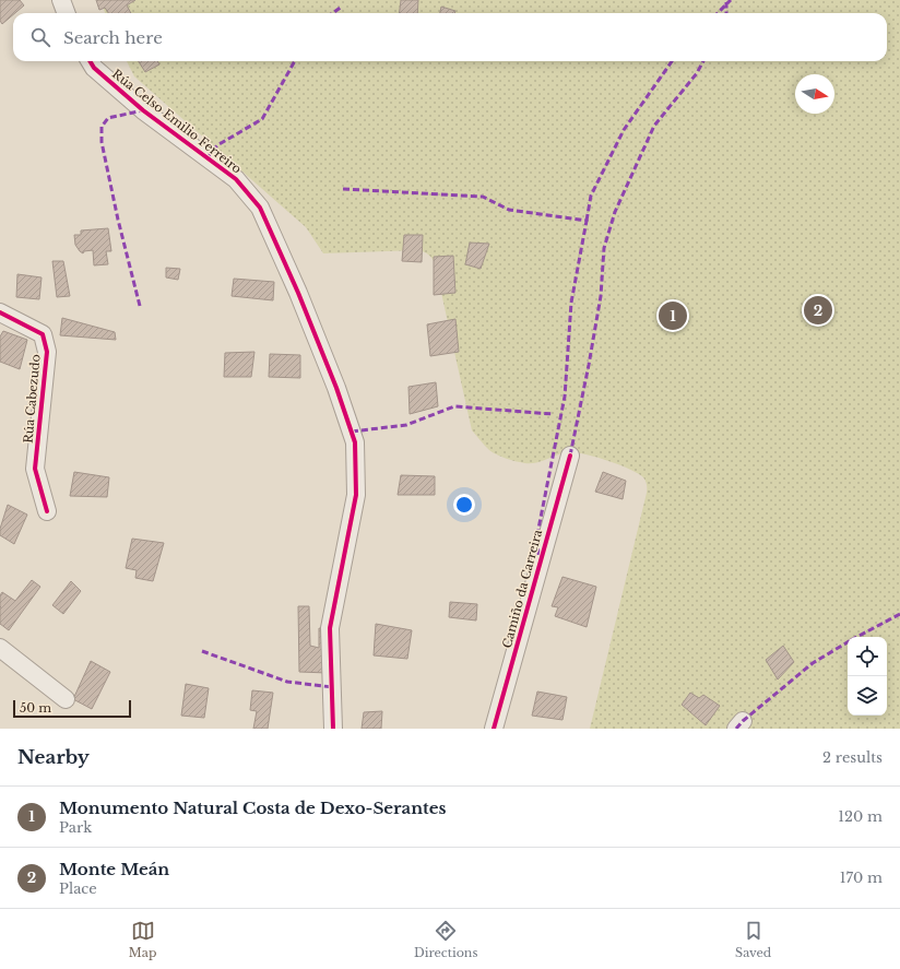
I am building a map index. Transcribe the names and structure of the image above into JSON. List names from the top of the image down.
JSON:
{
  "streets": {
    "street": ["Rúa Celso Emilio Ferreiro", "Rúa Cabezudo", "Camiño da Carreira"]
  },
  "scale_bar": "50 m",
  "north": "right",
  "page": {
    "search": "Search here",
    "pins": ["2", "1"],
    "scale": "50 m",
    "heading": ["Nearby", "2 results"],
    "list": [
      {
        "mark": "1",
        "name": "Monumento Natural Costa de Dexo-Serantes",
        "note": "Park",
        "value": "120 m"
      },
      {
        "mark": "2",
        "name": "Monte Meán",
        "note": "Place",
        "value": "170 m"
      }
    ],
    "nav": ["Map", "Directions", "Saved"]
  }
}
